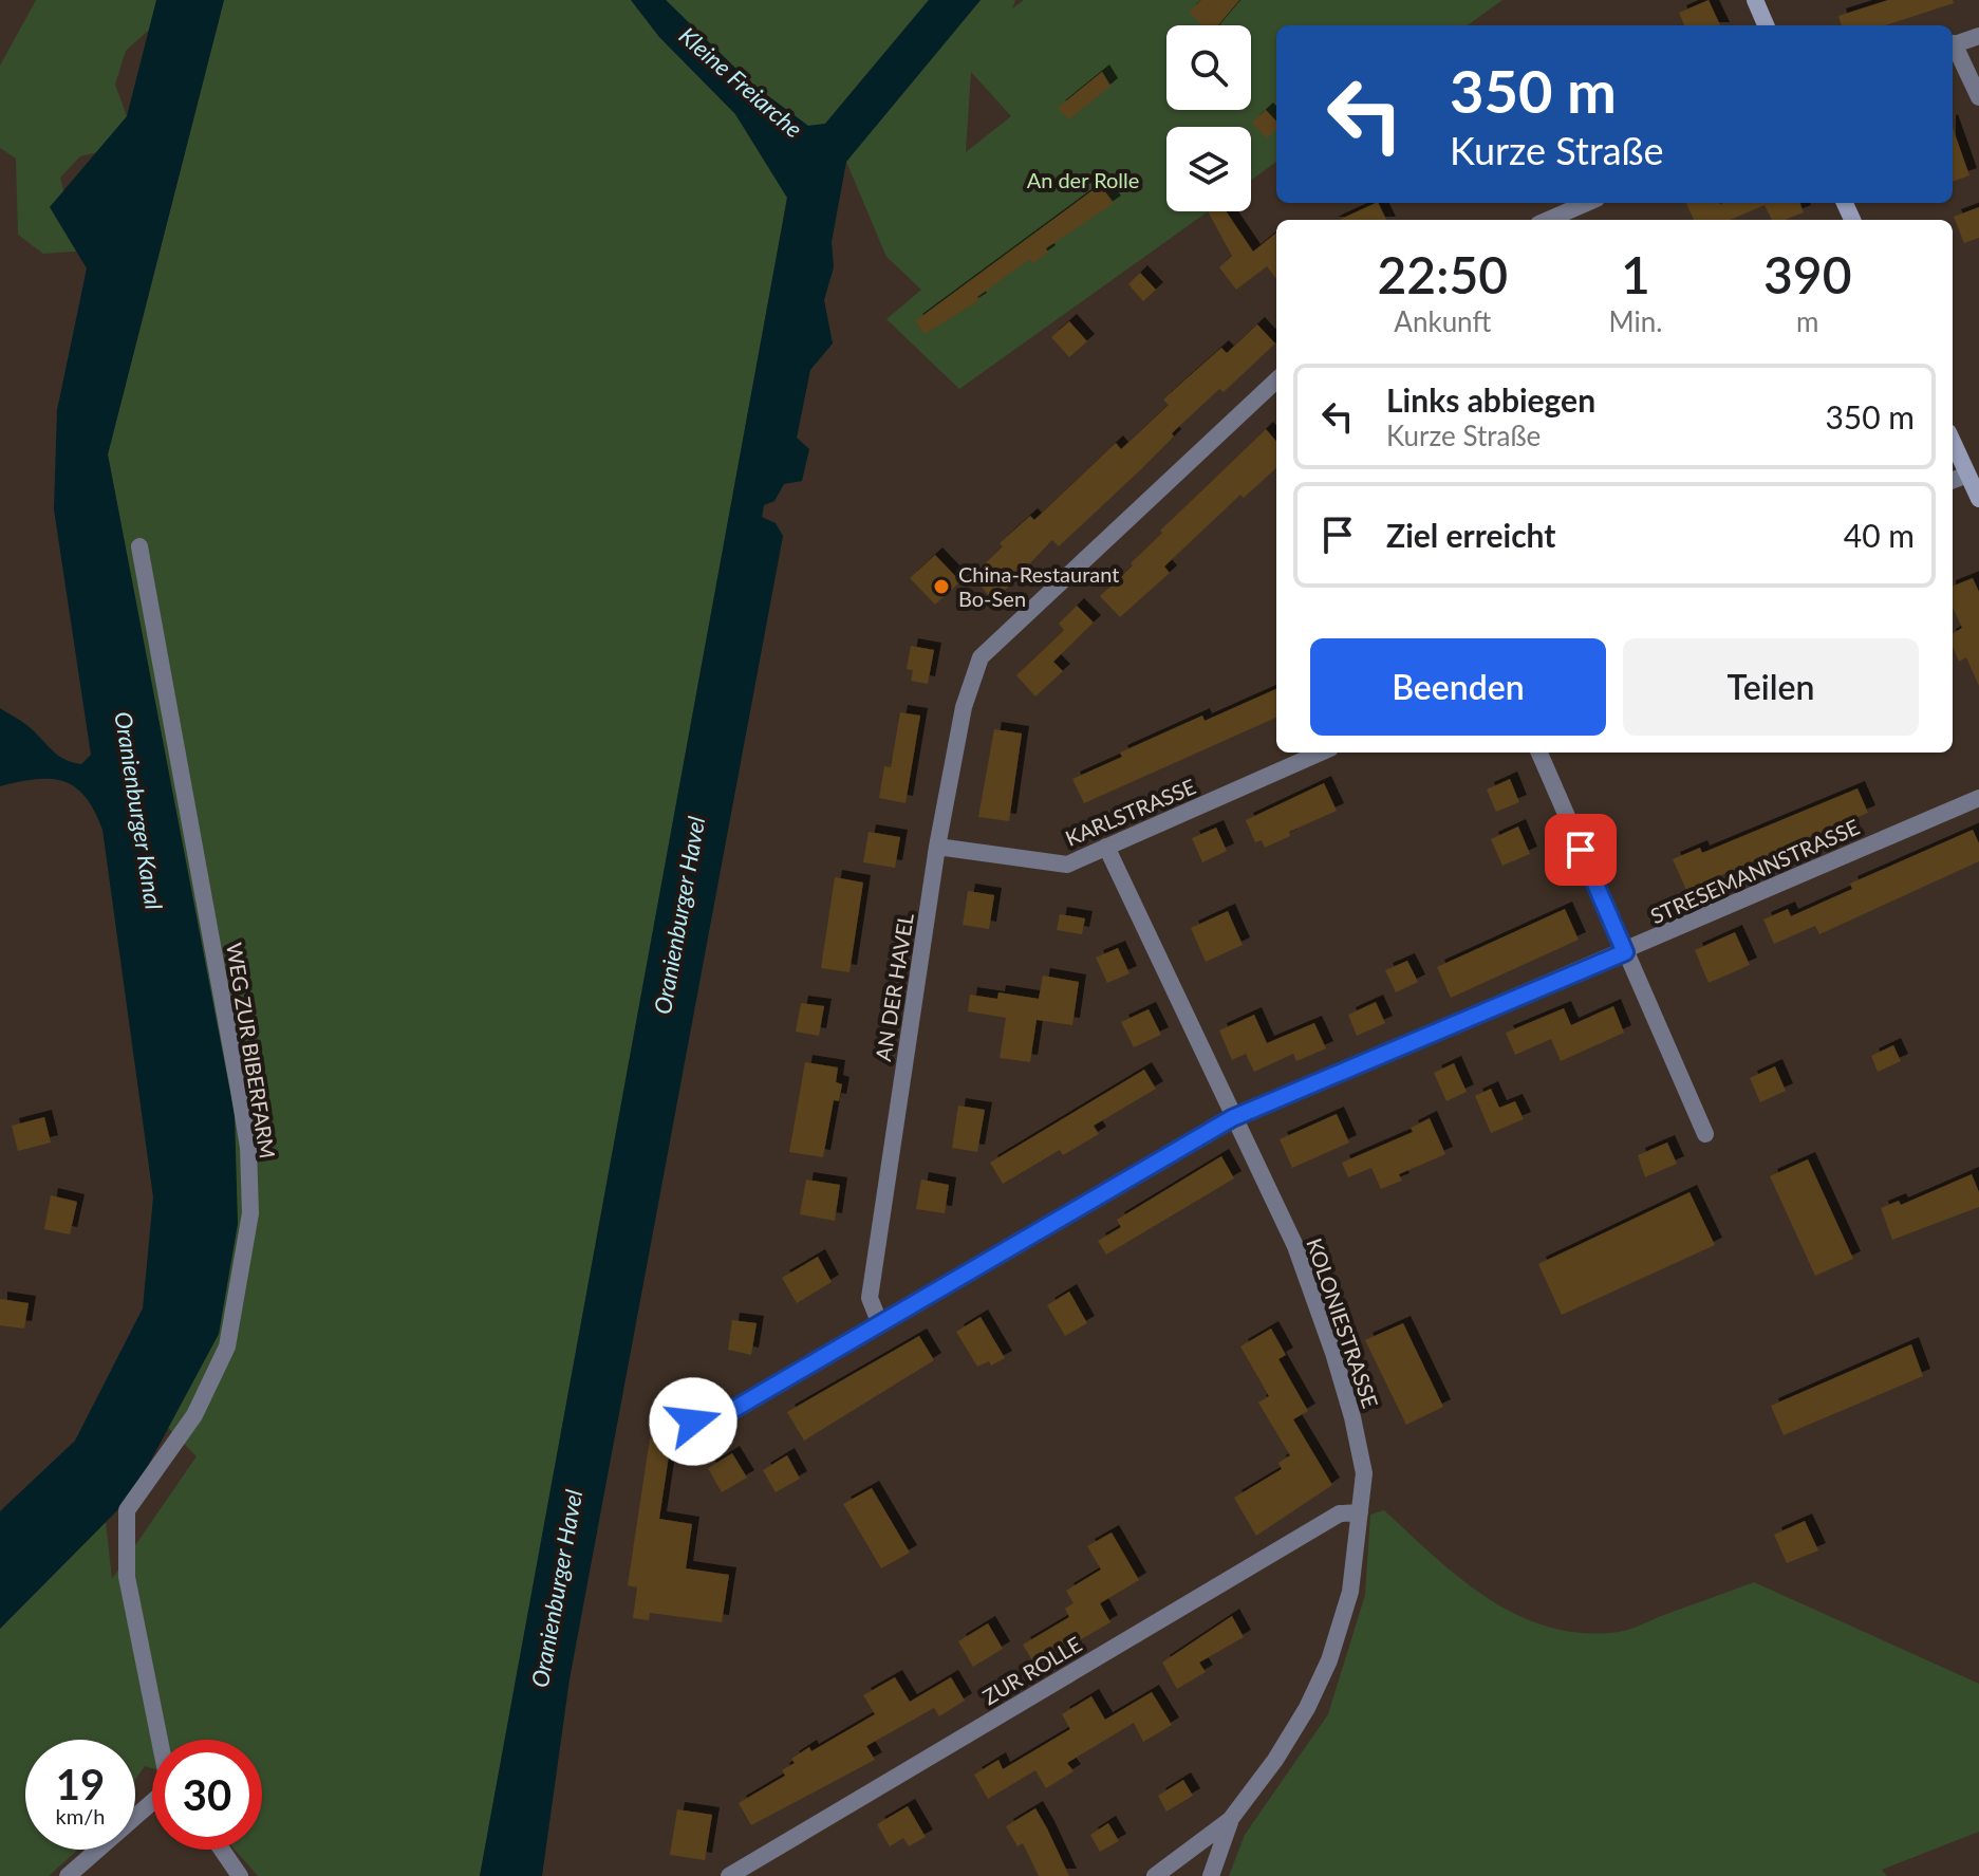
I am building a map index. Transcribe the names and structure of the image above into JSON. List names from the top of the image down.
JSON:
{
  "streets": {
    "street": [
      "KARLSTRASSE",
      "STRESEMANNSTRASSE",
      "AN DER HAVEL",
      "WEG ZUR BIBERFARM",
      "KOLONIESTRASSE",
      "ZUR ROLLE"
    ]
  },
  "crossings": [
    ["KARLSTRASSE", "AN DER HAVEL"],
    ["KARLSTRASSE", "KOLONIESTRASSE"],
    ["STRESEMANNSTRASSE", "AN DER HAVEL"],
    ["STRESEMANNSTRASSE", "KOLONIESTRASSE"],
    ["KOLONIESTRASSE", "ZUR ROLLE"]
  ],
  "water": ["Kleine Freiarche", "Oranienburger Kanal", "Oranienburger Havel"],
  "parks": ["An der Rolle"],
  "places": ["China-Restaurant Bo-Sen"],
  "page": {
    "turn": ["350 m", "Kurze Straße"],
    "eta": [
      "22:50",
      "Ankunft",
      "1",
      "Min.",
      "390",
      "m"
    ],
    "list": [
      {
        "name": "Links abbiegen",
        "note": "Kurze Straße",
        "value": "350 m"
      },
      {
        "name": "Ziel erreicht",
        "value": "40 m"
      }
    ],
    "buttons": ["Beenden", "Teilen"],
    "speed": "19 km/h",
    "limit": "30"
  }
}
